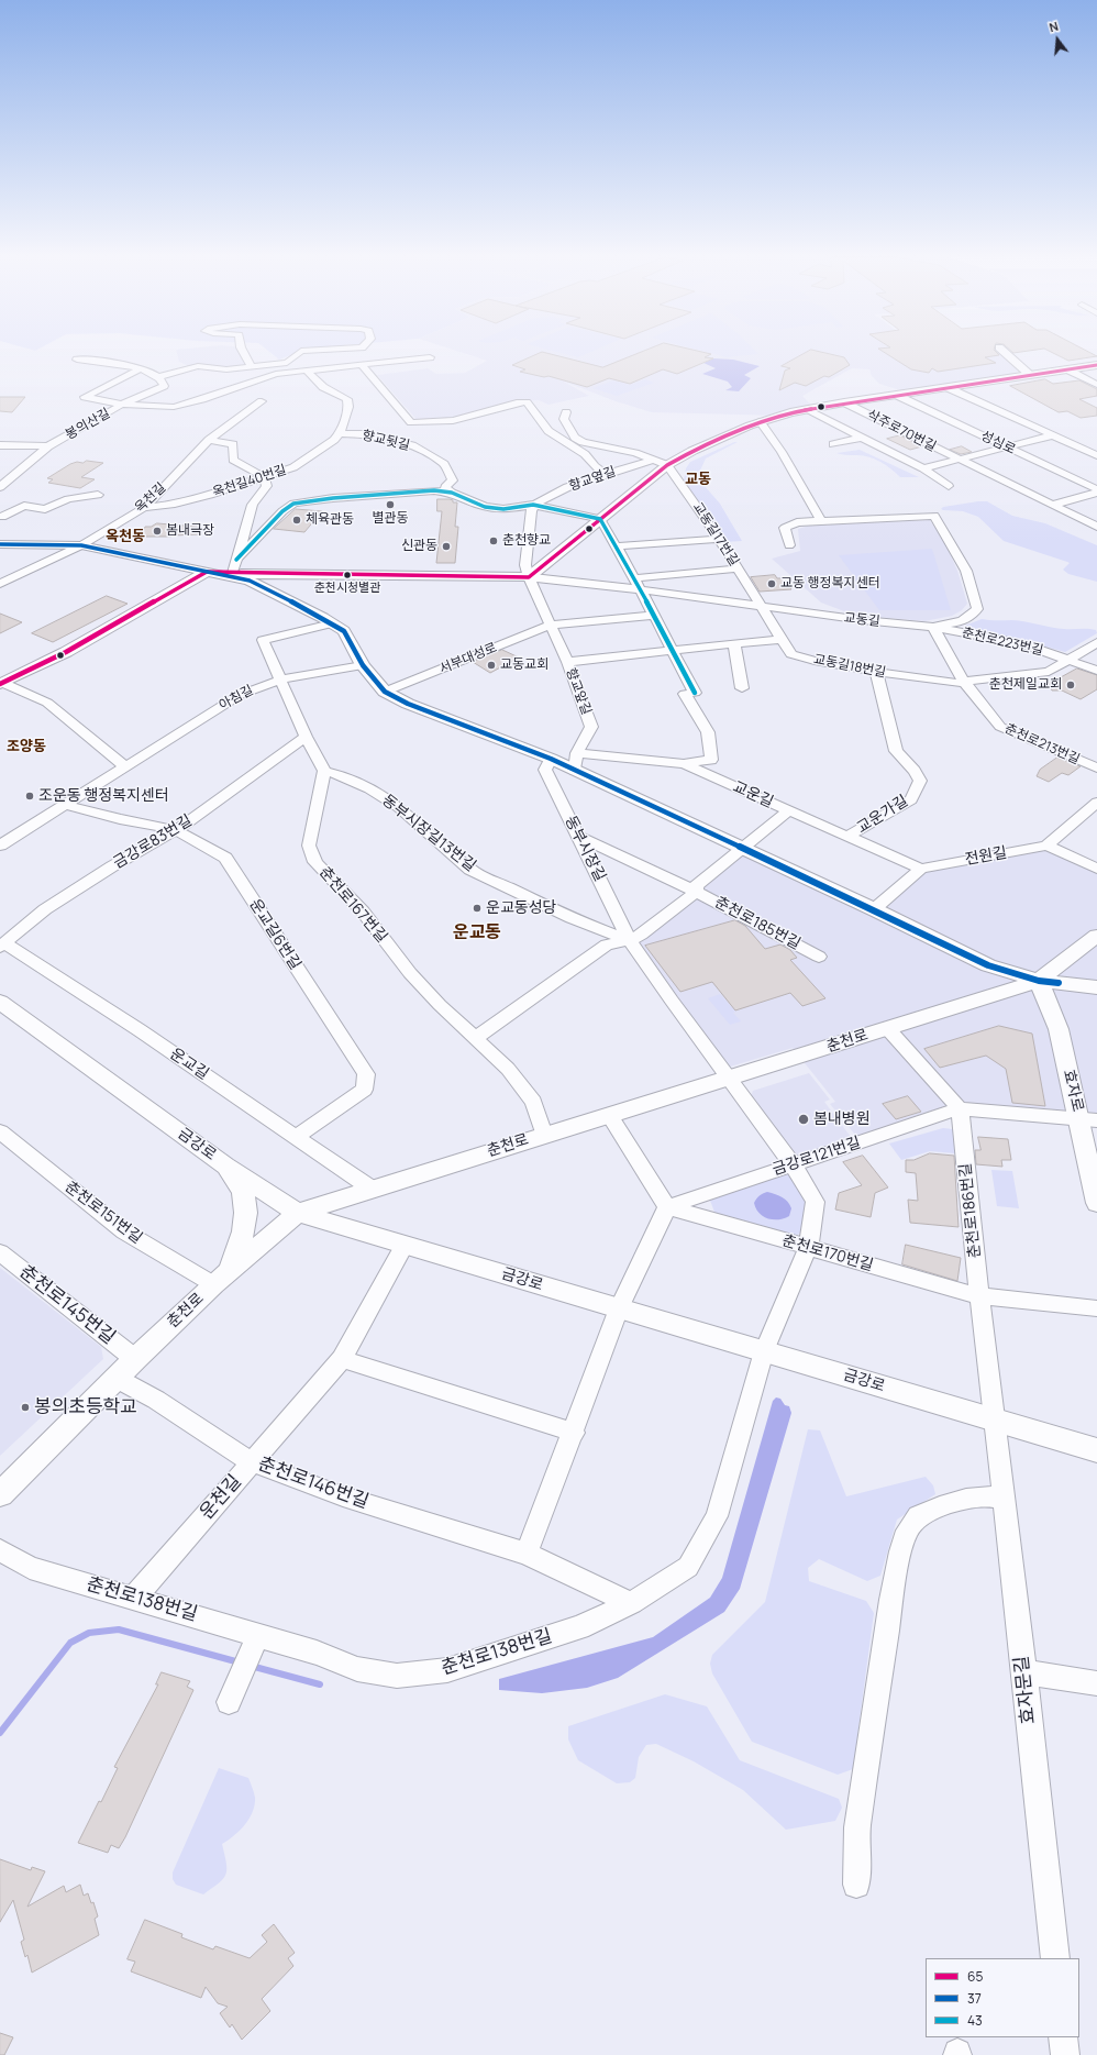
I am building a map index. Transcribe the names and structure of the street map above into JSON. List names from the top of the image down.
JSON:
{
  "streets": {
    "street": [
      "봉의산길",
      "삭주로70번길",
      "향교뒷길",
      "성심로",
      "향교옆길",
      "옥천길40번길",
      "옥천길",
      "교동길17번길",
      "교동길",
      "춘천로223번길",
      "서부대성로",
      "교동길18번길",
      "향교앞길",
      "아침길",
      "춘천로213번길",
      "교운길",
      "교운가길",
      "동부시장길13번길",
      "금강로83번길",
      "동부시장길",
      "전원길",
      "춘천로167번길",
      "춘천로185번길",
      "운교길6번길",
      "춘천로",
      "운교길",
      "효자로",
      "금강로",
      "금강로121번길",
      "춘천로186번길",
      "춘천로151번길",
      "춘천로170번길",
      "춘천로145번길",
      "춘천로146번길",
      "운천길",
      "춘천로138번길",
      "효자문길"
    ]
  },
  "crossings": [
    ["향교뒷길", "옥천길40번길"],
    ["향교옆길", "향교앞길"],
    ["옥천길40번길", "옥천길"],
    ["교동길17번길", "교동길"],
    ["교동길17번길", "교동길18번길"],
    ["교동길", "춘천로223번길"],
    ["교동길", "교동길18번길"],
    ["교동길", "향교앞길"],
    ["교동길", "춘천로213번길"],
    ["춘천로223번길", "교동길18번길"],
    ["춘천로223번길", "춘천로213번길"],
    ["서부대성로", "향교앞길"],
    ["교동길18번길", "향교앞길"],
    ["교동길18번길", "춘천로213번길"],
    ["교동길18번길", "교운가길"],
    ["향교앞길", "교운길"],
    ["아침길", "운교길6번길"],
    ["교운길", "교운가길"],
    ["교운길", "전원길"],
    ["동부시장길13번길", "동부시장길"],
    ["동부시장길13번길", "춘천로167번길"],
    ["금강로83번길", "운교길6번길"],
    ["금강로83번길", "운교길"],
    ["동부시장길", "춘천로185번길"],
    ["동부시장길", "춘천로"],
    ["동부시장길", "금강로121번길"],
    ["동부시장길", "춘천로170번길"],
    ["동부시장길", "춘천로138번길"],
    ["춘천로167번길", "춘천로"],
    ["운교길6번길", "운교길"],
    ["춘천로", "운교길"],
    ["춘천로", "효자로"],
    ["춘천로", "금강로"],
    ["춘천로", "춘천로151번길"],
    ["춘천로", "춘천로145번길"],
    ["춘천로", "춘천로146번길"],
    ["효자로", "금강로121번길"],
    ["금강로", "춘천로186번길"],
    ["금강로", "운천길"],
    ["금강로", "춘천로138번길"],
    ["금강로", "효자문길"],
    ["금강로121번길", "춘천로186번길"],
    ["금강로121번길", "춘천로170번길"],
    ["춘천로186번길", "춘천로170번길"],
    ["춘천로186번길", "효자문길"],
    ["춘천로170번길", "춘천로138번길"],
    ["춘천로146번길", "운천길"],
    ["춘천로146번길", "춘천로138번길"],
    ["운천길", "춘천로138번길"]
  ],
  "districts": [
    "교동",
    "옥천동",
    "조양동",
    "운교동"
  ],
  "places": [
    "별관동",
    "체육관동",
    "봄내극장",
    "춘천향교",
    "신관동",
    "춘천시청별관",
    "교동 행정복지센터",
    "교동교회",
    "춘천제일교회",
    "조운동 행정복지센터",
    "운교동성당",
    "봄내병원",
    "봉의초등학교"
  ],
  "lines": ["transit line 65", "transit line 43", "transit line 37"],
  "legend": ["65", "37", "43"],
  "north": "top"
}
